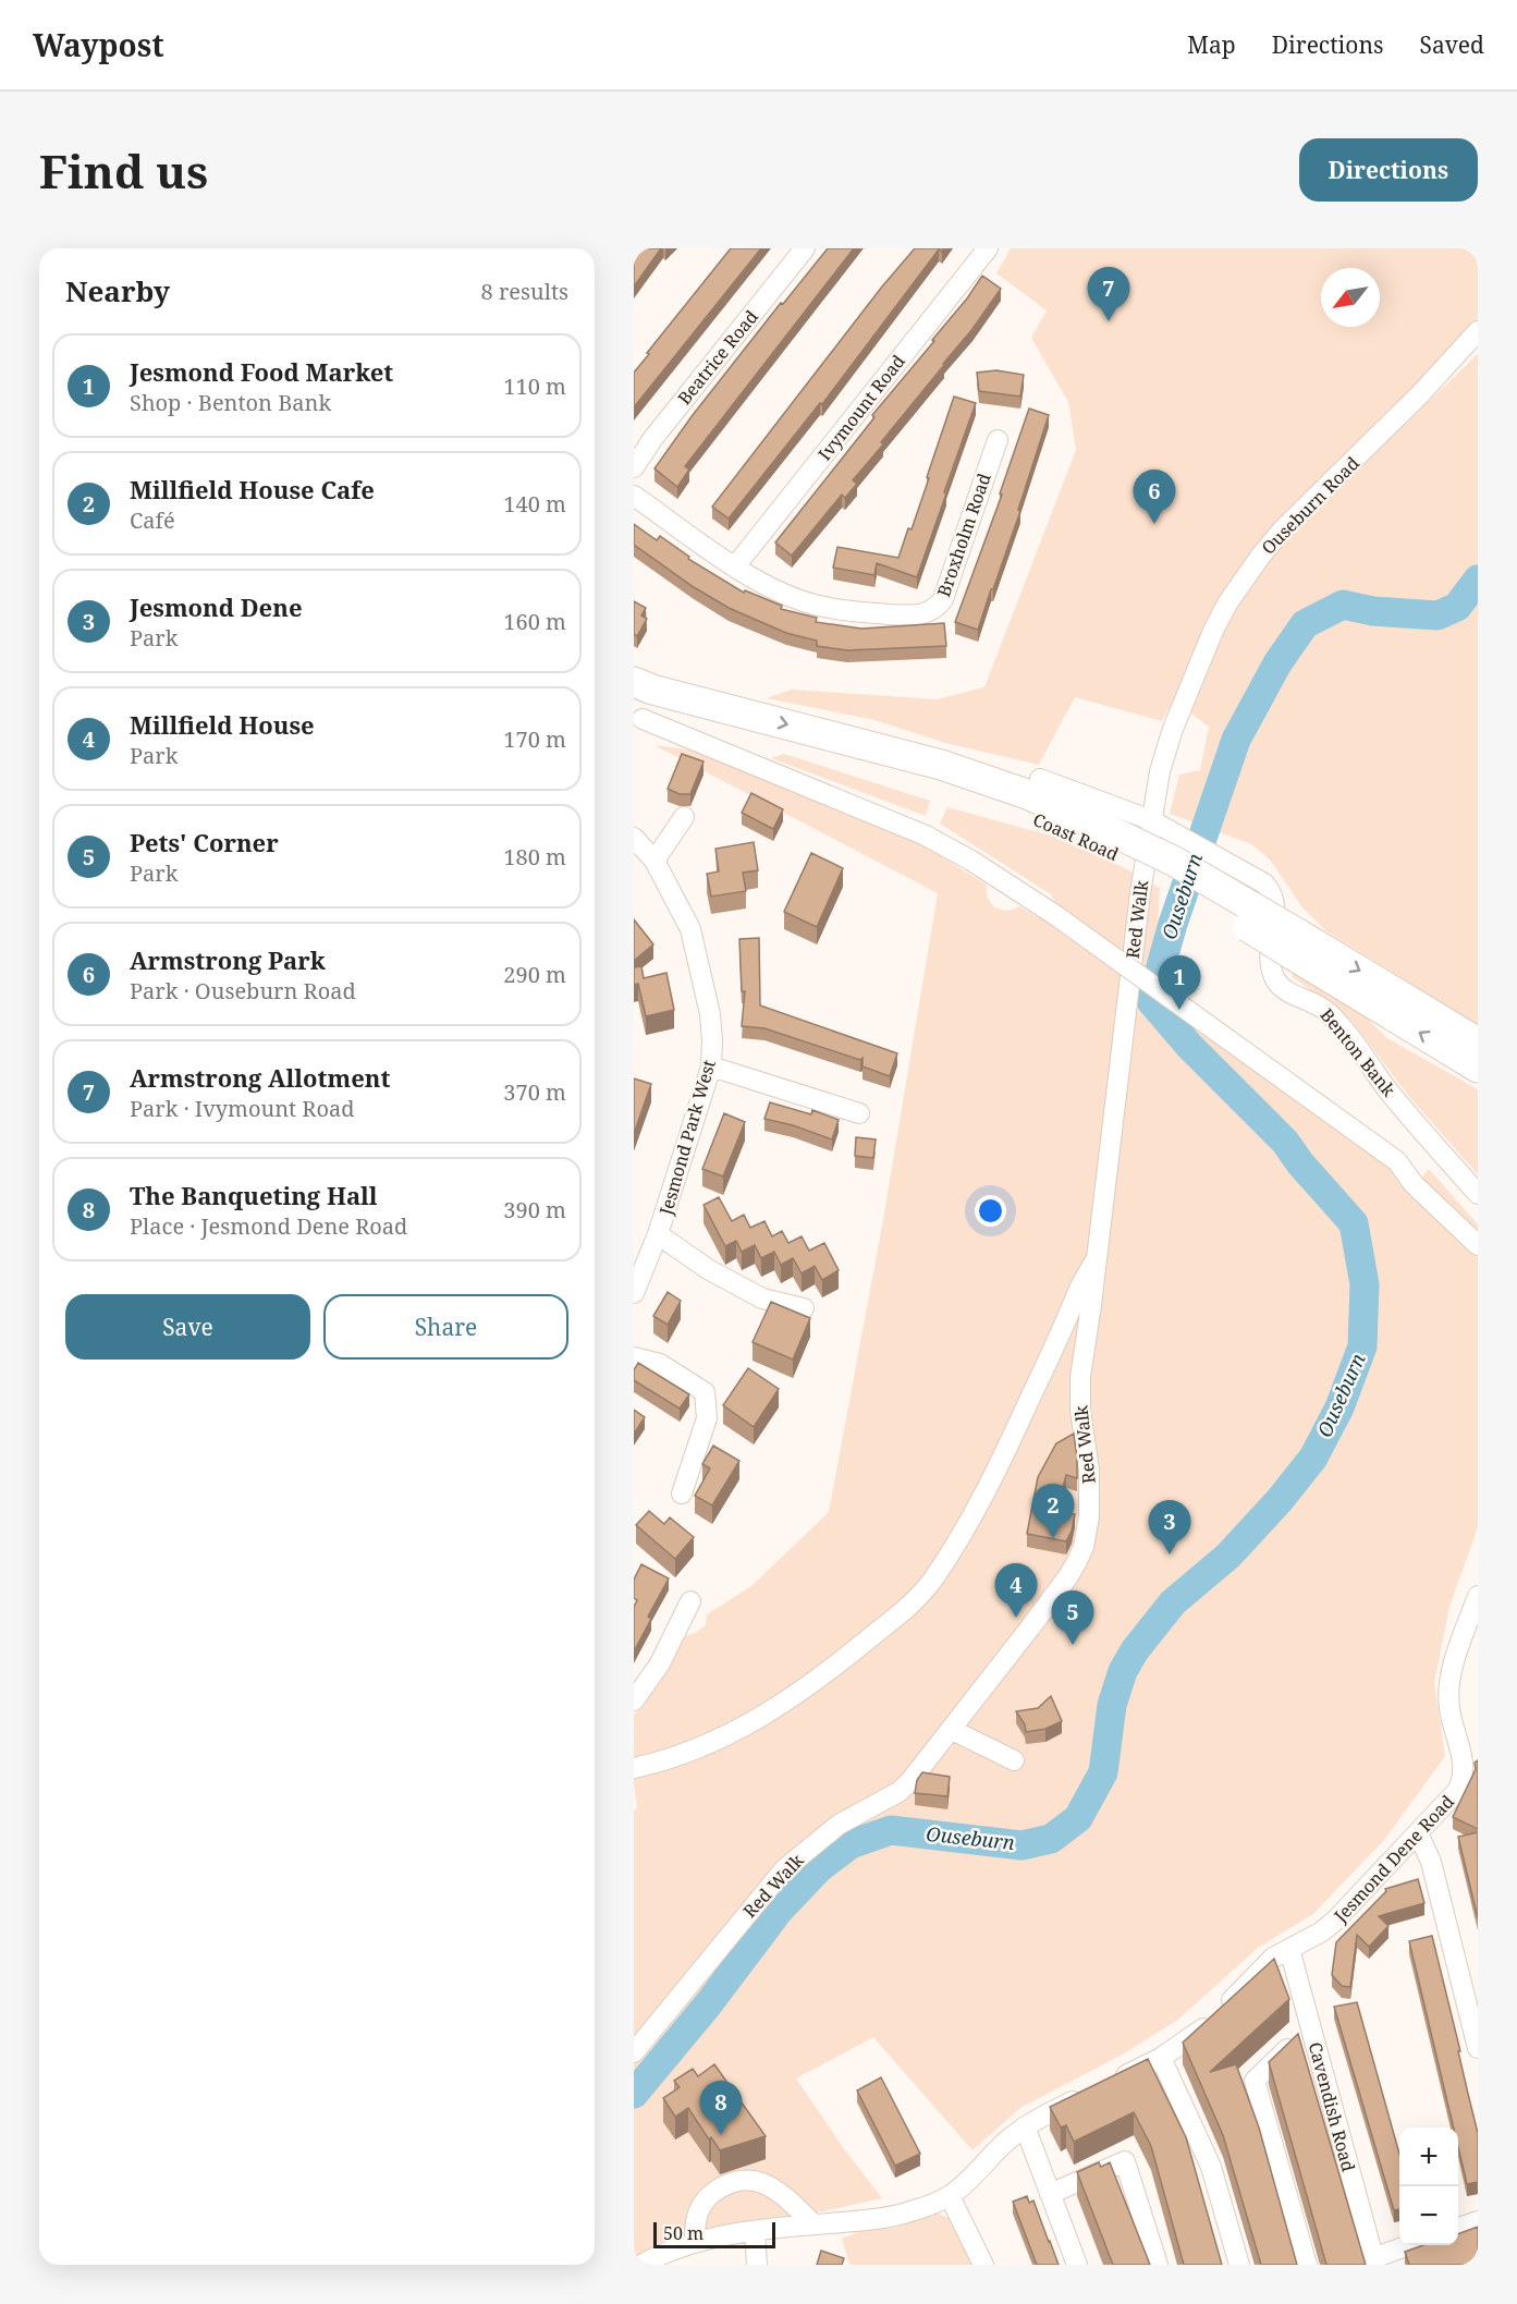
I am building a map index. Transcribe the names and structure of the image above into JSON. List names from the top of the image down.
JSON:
{
  "streets": {
    "highway": ["Coast Road"],
    "street": [
      "Beatrice Road",
      "Ivymount Road",
      "Ouseburn Road",
      "Broxholm Road",
      "Red Walk",
      "Benton Bank",
      "Jesmond Park West",
      "Jesmond Dene Road",
      "Cavendish Road"
    ]
  },
  "crossings": [
    ["Ivymount Road", "Broxholm Road"],
    ["Ouseburn Road", "Red Walk"],
    ["Ouseburn Road", "Benton Bank"],
    ["Red Walk", "Benton Bank"],
    ["Jesmond Dene Road", "Cavendish Road"]
  ],
  "water": ["Ouseburn"],
  "scale_bar": "50 m",
  "north": "bottom left",
  "page": {
    "header": "Waypost",
    "nav": ["Map", "Directions", "Saved"],
    "buttons": [
      "Directions",
      ["Save", "Share"]
    ],
    "title": "Find us",
    "heading": ["Nearby", "8 results"],
    "pins": [
      "7",
      "6",
      "1",
      "2",
      "3",
      "4",
      "5",
      "8"
    ],
    "list": [
      {
        "mark": "1",
        "name": "Jesmond Food Market",
        "note": "Shop · Benton Bank",
        "value": "110 m"
      },
      {
        "mark": "2",
        "name": "Millfield House Cafe",
        "note": "Café",
        "value": "140 m"
      },
      {
        "mark": "3",
        "name": "Jesmond Dene",
        "note": "Park",
        "value": "160 m"
      },
      {
        "mark": "4",
        "name": "Millfield House",
        "note": "Park",
        "value": "170 m"
      },
      {
        "mark": "5",
        "name": "Pets' Corner",
        "note": "Park",
        "value": "180 m"
      },
      {
        "mark": "6",
        "name": "Armstrong Park",
        "note": "Park · Ouseburn Road",
        "value": "290 m"
      },
      {
        "mark": "7",
        "name": "Armstrong Allotment",
        "note": "Park · Ivymount Road",
        "value": "370 m"
      },
      {
        "mark": "8",
        "name": "The Banqueting Hall",
        "note": "Place · Jesmond Dene Road",
        "value": "390 m"
      }
    ],
    "map_buttons": ["+", "−"],
    "scale": "50 m"
  }
}
